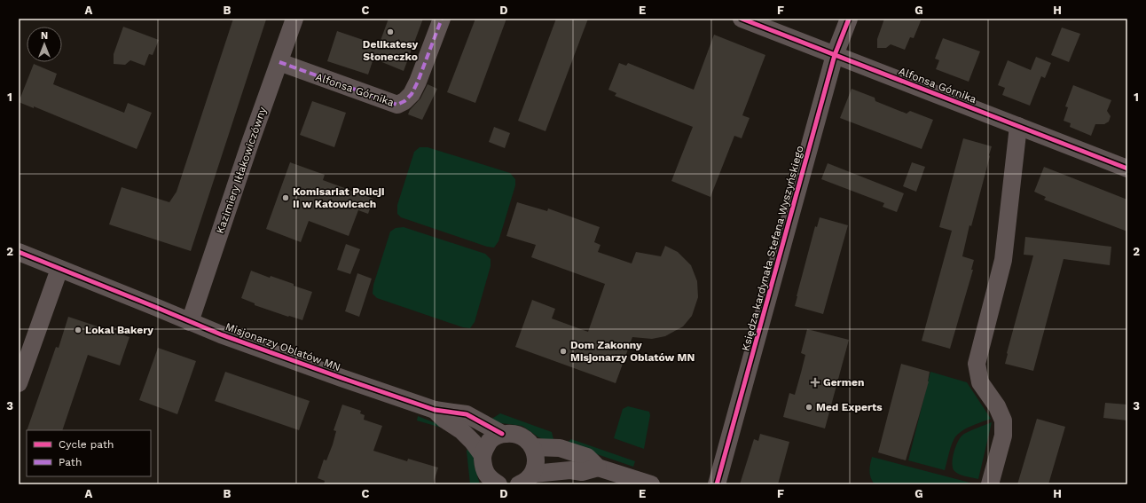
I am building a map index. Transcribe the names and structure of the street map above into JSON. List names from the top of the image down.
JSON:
{
  "streets": {
    "street": [
      "Alfonsa Górnika",
      "Kazimiery Iłłakowiczówny",
      "Księdza kardynała Stefana Wyszyńskiego",
      "Misjonarzy Oblatów MN"
    ]
  },
  "crossings": [
    ["Alfonsa Górnika", "Kazimiery Iłłakowiczówny"],
    ["Alfonsa Górnika", "Księdza kardynała Stefana Wyszyńskiego"],
    ["Kazimiery Iłłakowiczówny", "Misjonarzy Oblatów MN"]
  ],
  "places": {
    "other": [
      "Delikatesy Słoneczko",
      "Komisariat Policji II w Katowicach",
      "Lokal Bakery",
      "Dom Zakonny Misjonarzy Oblatów MN",
      "Med Experts"
    ],
    "health": ["Germen"]
  },
  "legend": ["Cycle path", "Path"],
  "north": "top",
  "grid": {
    "columns": [
      "A",
      "B",
      "C",
      "D",
      "E",
      "F",
      "G",
      "H"
    ],
    "rows": ["1", "2", "3"]
  }
}
